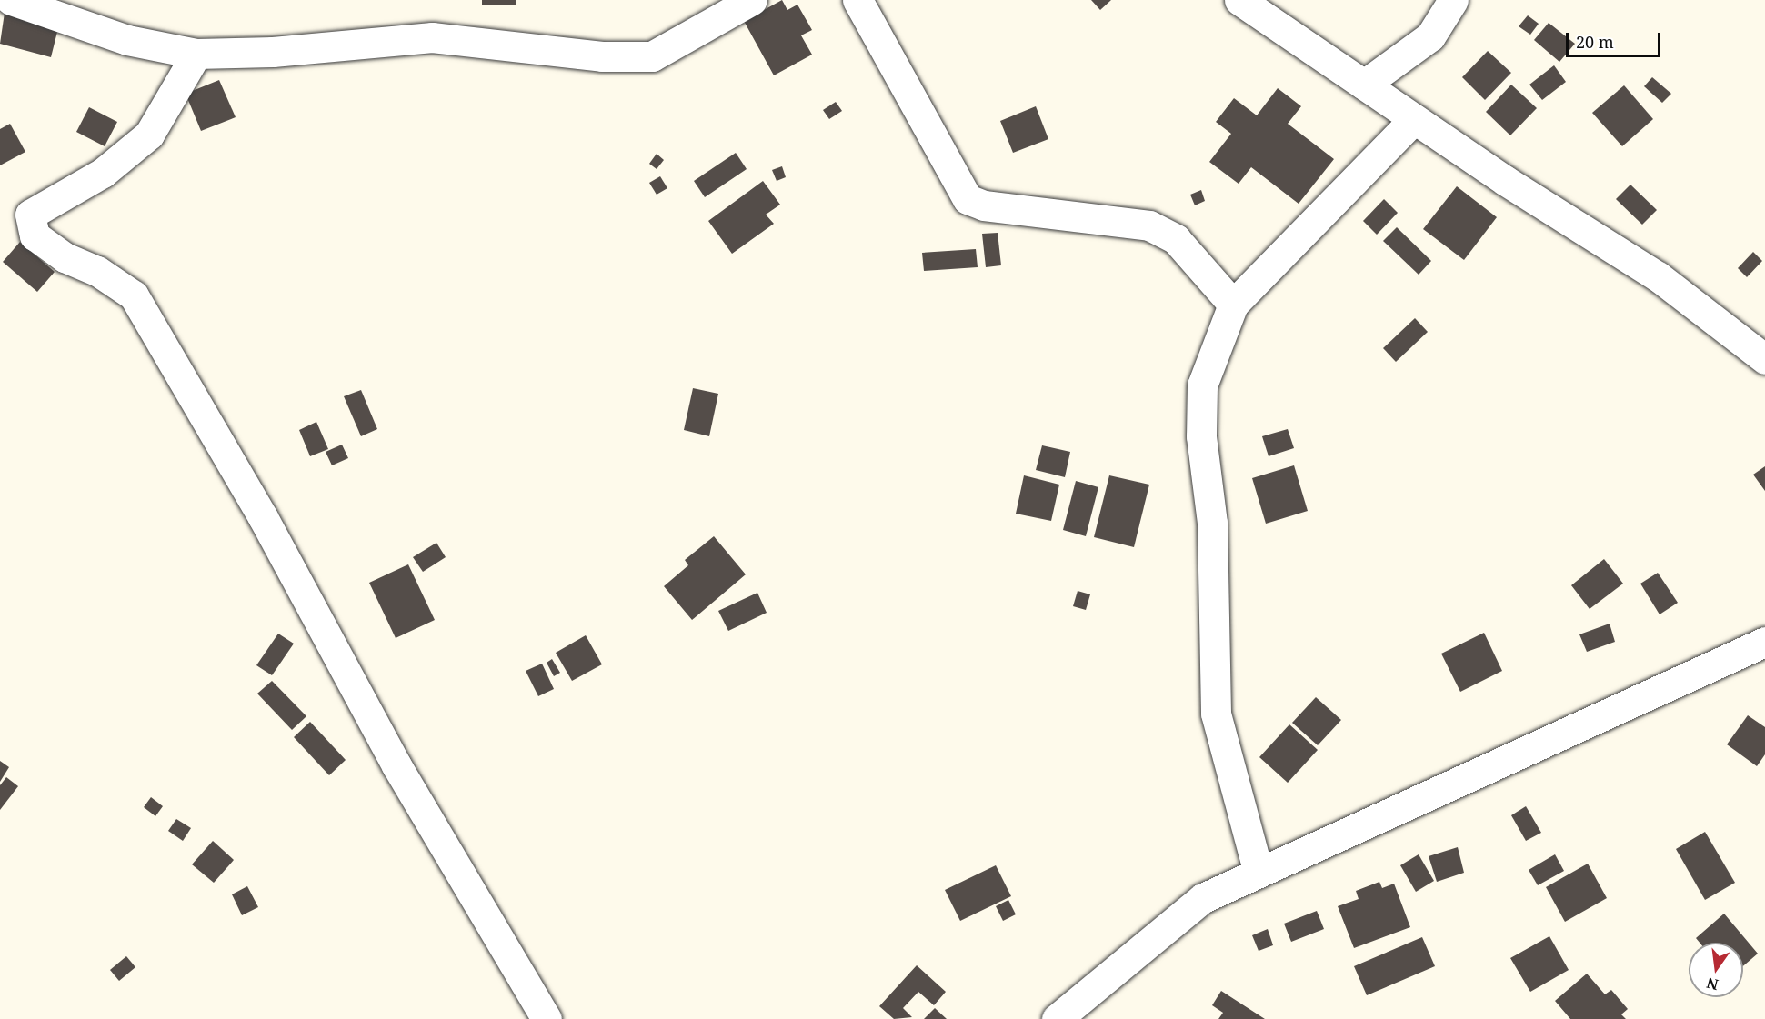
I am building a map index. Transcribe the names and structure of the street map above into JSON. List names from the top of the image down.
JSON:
{
  "scale_bar": "20 m",
  "north": "bottom"
}
